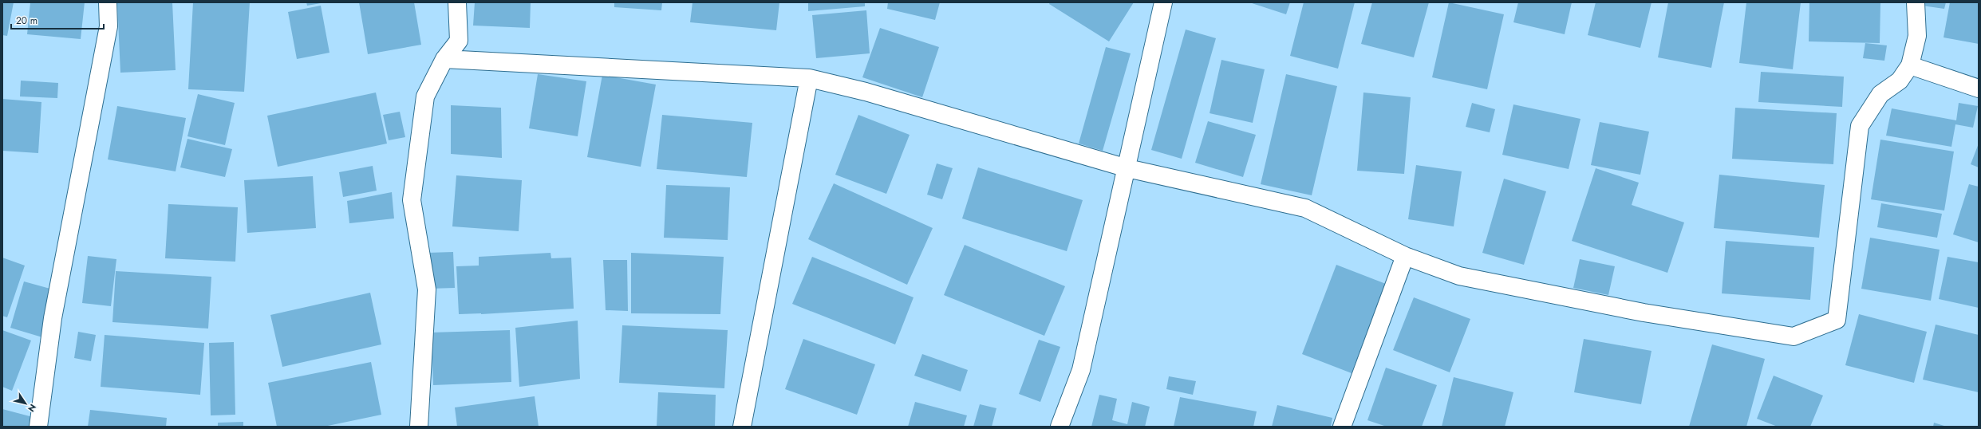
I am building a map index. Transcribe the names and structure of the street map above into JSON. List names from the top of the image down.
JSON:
{
  "scale_bar": "20 m",
  "north": "bottom right"
}
